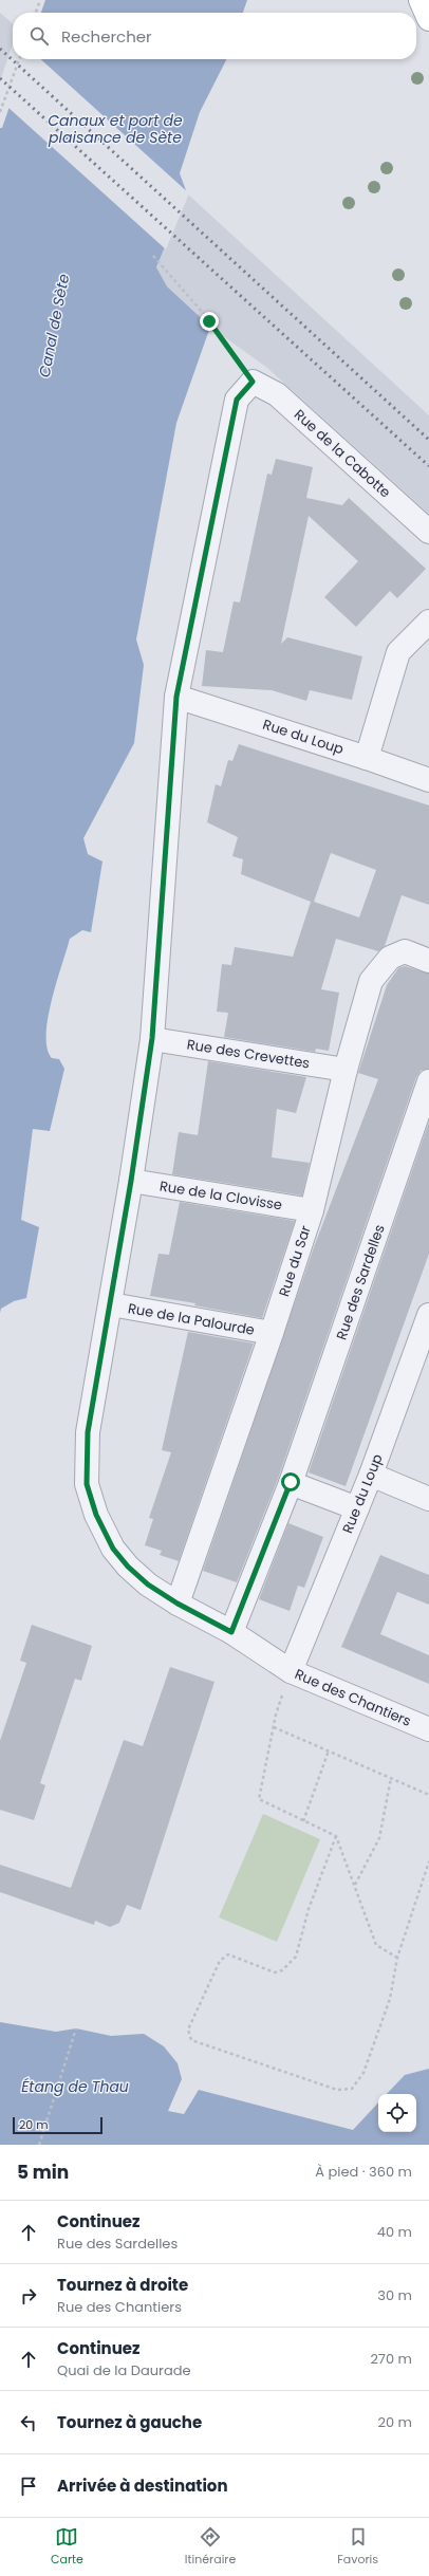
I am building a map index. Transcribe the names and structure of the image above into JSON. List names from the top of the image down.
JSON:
{
  "streets": {
    "street": [
      "Rue de la Cabotte",
      "Rue du Loup",
      "Rue des Crevettes",
      "Rue de la Clovisse",
      "Rue du Sar",
      "Rue des Sardelles",
      "Rue de la Palourde",
      "Rue des Chantiers"
    ]
  },
  "crossings": [
    ["Rue de la Cabotte", "Rue des Chantiers"],
    ["Rue du Loup", "Rue des Chantiers"],
    ["Rue des Crevettes", "Rue du Sar"],
    ["Rue des Crevettes", "Rue des Chantiers"],
    ["Rue de la Clovisse", "Rue du Sar"],
    ["Rue de la Clovisse", "Rue des Chantiers"],
    ["Rue du Sar", "Rue de la Palourde"],
    ["Rue du Sar", "Rue des Chantiers"],
    ["Rue des Sardelles", "Rue des Chantiers"],
    ["Rue de la Palourde", "Rue des Chantiers"]
  ],
  "water": ["Canaux et port de plaisance de Sète", "Canal de Sète", "Étang de Thau"],
  "scale_bar": "20 m",
  "page": {
    "search": "Rechercher",
    "scale": "20 m",
    "heading": ["5 min", "À pied · 360 m"],
    "list": [
      ["Continuez", "Rue des Sardelles", "40 m"],
      ["Tournez à droite", "Rue des Chantiers", "30 m"],
      ["Continuez", "Quai de la Daurade", "270 m"],
      ["Tournez à gauche", "20 m"],
      "Arrivée à destination"
    ],
    "nav": ["Carte", "Itinéraire", "Favoris"]
  }
}
